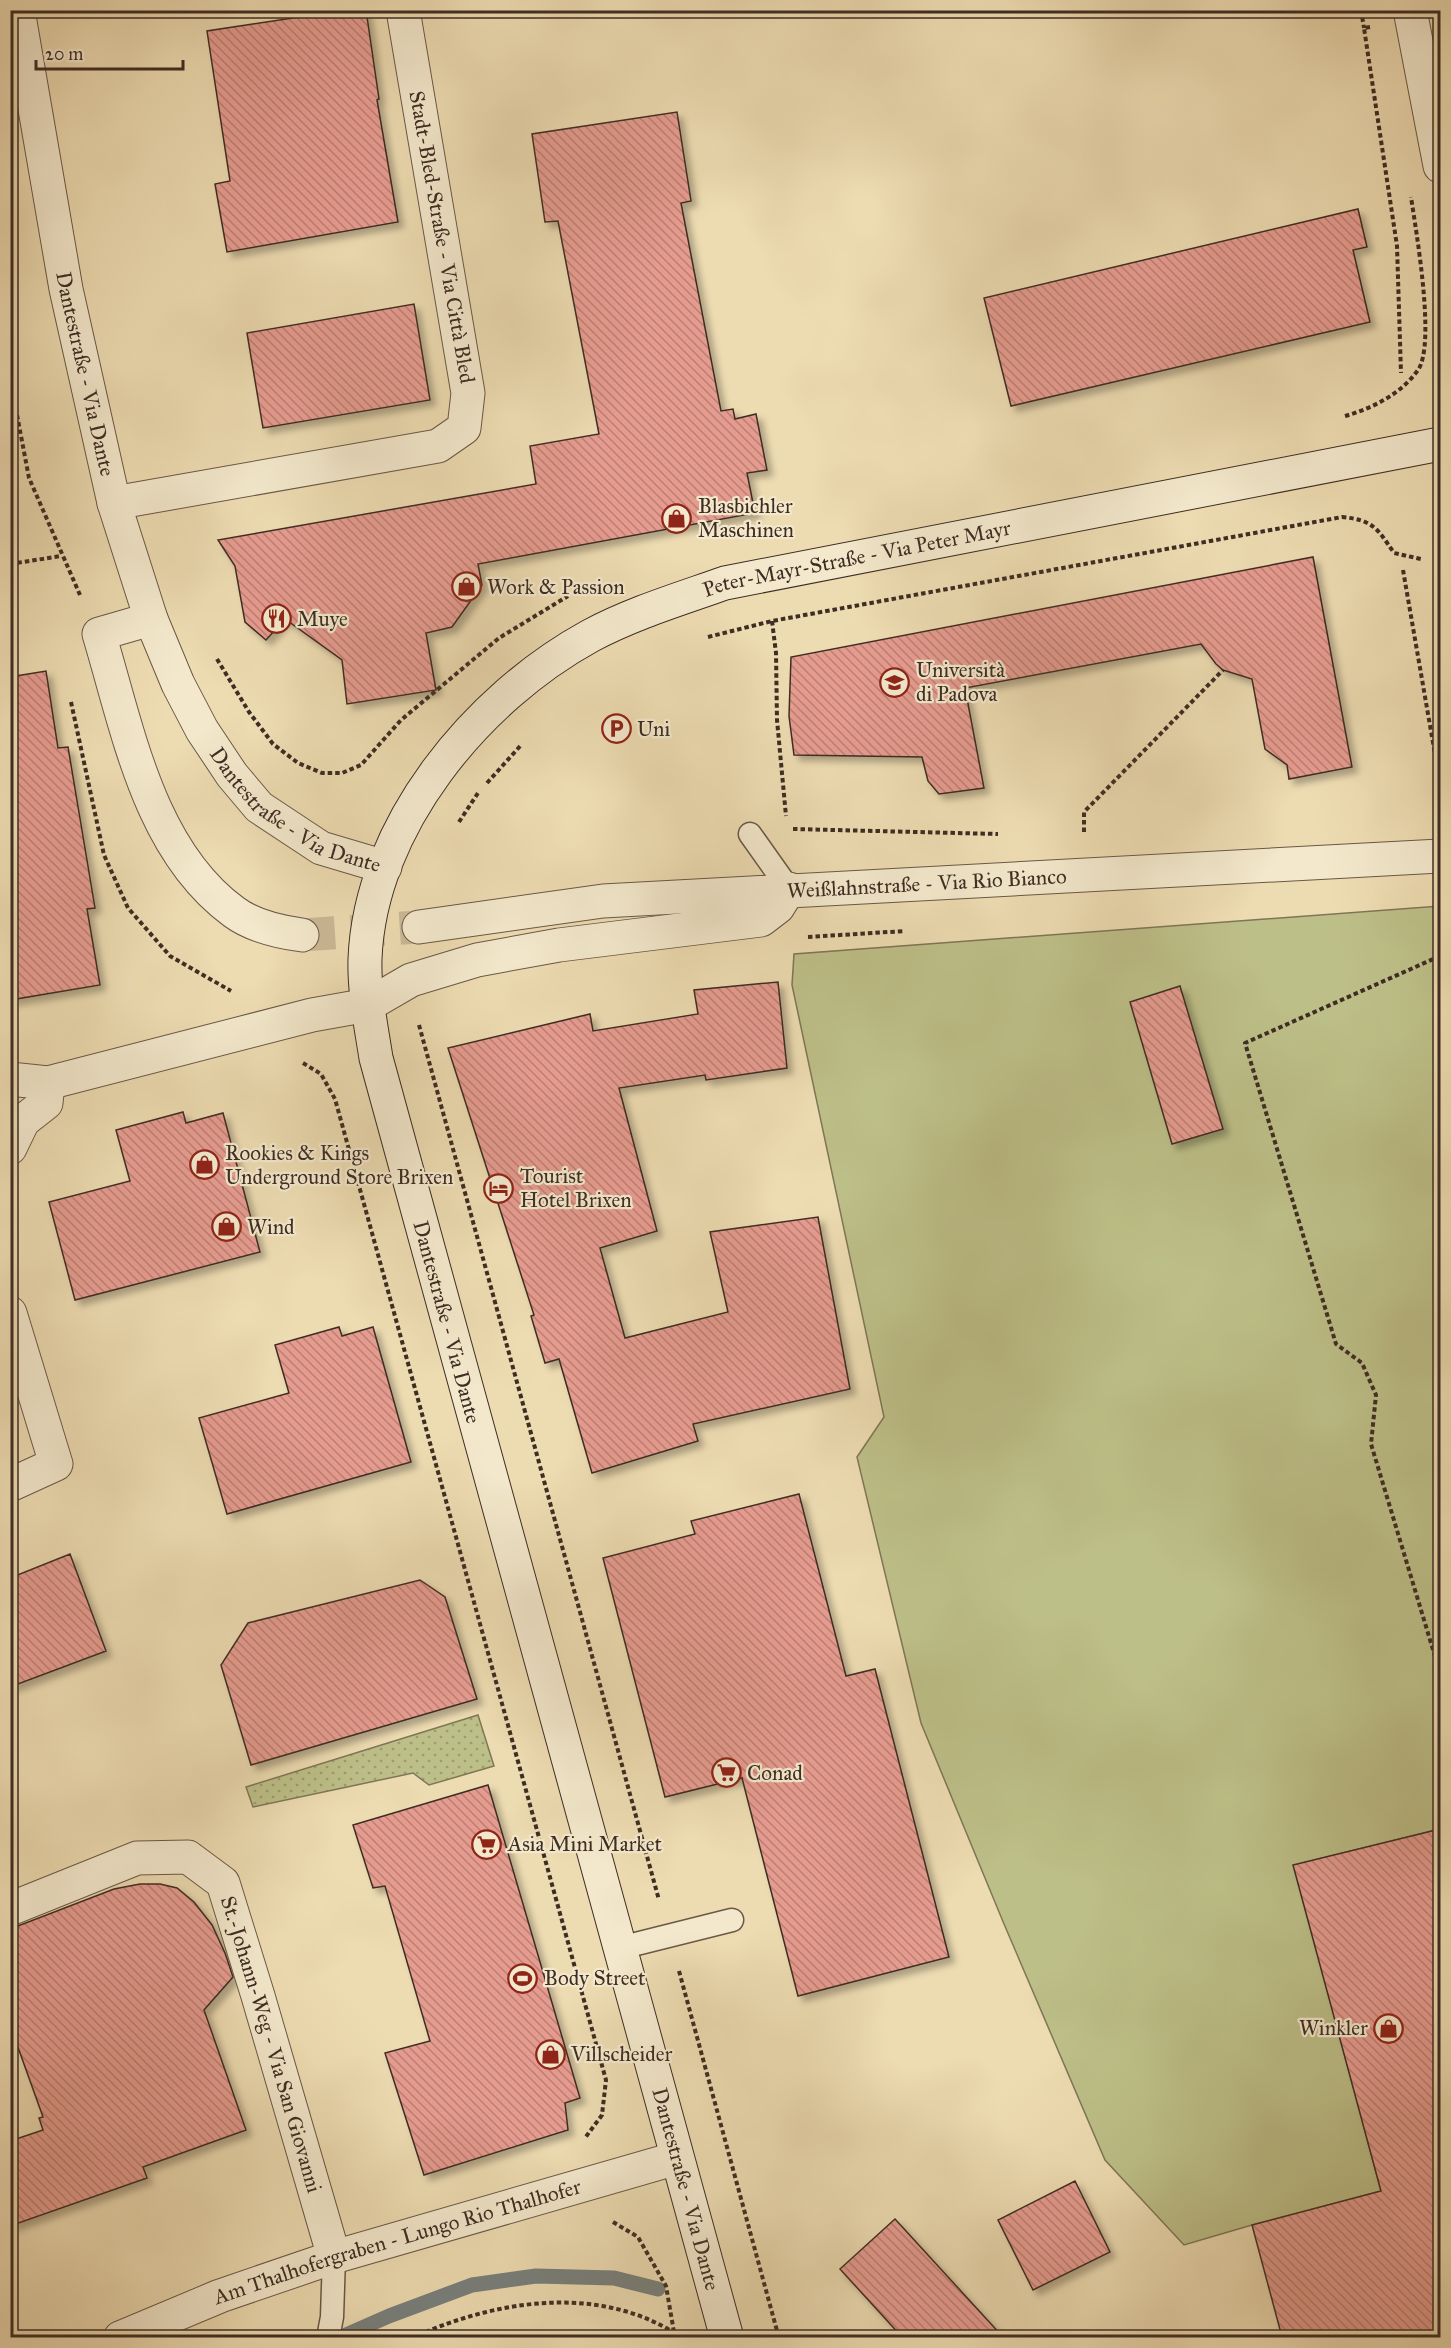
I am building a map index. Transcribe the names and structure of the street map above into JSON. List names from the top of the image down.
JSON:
{
  "streets": {
    "street": [
      "Stadt-Bled-Straße - Via Città Bled",
      "Dantestraße - Via Dante",
      "Peter-Mayr-Straße - Via Peter Mayr",
      "Weißlahnstraße - Via Rio Bianco",
      "St.-Johann-Weg - Via San Giovanni",
      "Am Thalhofergraben - Lungo Rio Thalhofer"
    ]
  },
  "crossings": [
    ["Stadt-Bled-Straße - Via Città Bled", "Dantestraße - Via Dante"],
    ["Dantestraße - Via Dante", "Peter-Mayr-Straße - Via Peter Mayr"],
    ["Dantestraße - Via Dante", "Weißlahnstraße - Via Rio Bianco"],
    ["Dantestraße - Via Dante", "Am Thalhofergraben - Lungo Rio Thalhofer"],
    ["St.-Johann-Weg - Via San Giovanni", "Am Thalhofergraben - Lungo Rio Thalhofer"]
  ],
  "places": {
    "shop": [
      "Blasbichler Maschinen",
      "Work & Passion",
      "Rookies & Kings Underground Store Brixen",
      "Wind",
      "Winkler",
      "Villscheider"
    ],
    "restaurant": ["Muye"],
    "school or university": ["Università di Padova"],
    "parking": ["Uni"],
    "hotel": ["Tourist Hotel Brixen"],
    "supermarket": ["Conad", "Asia Mini Market"],
    "sports": ["Body Street"]
  },
  "scale_bar": "20 m"
}
